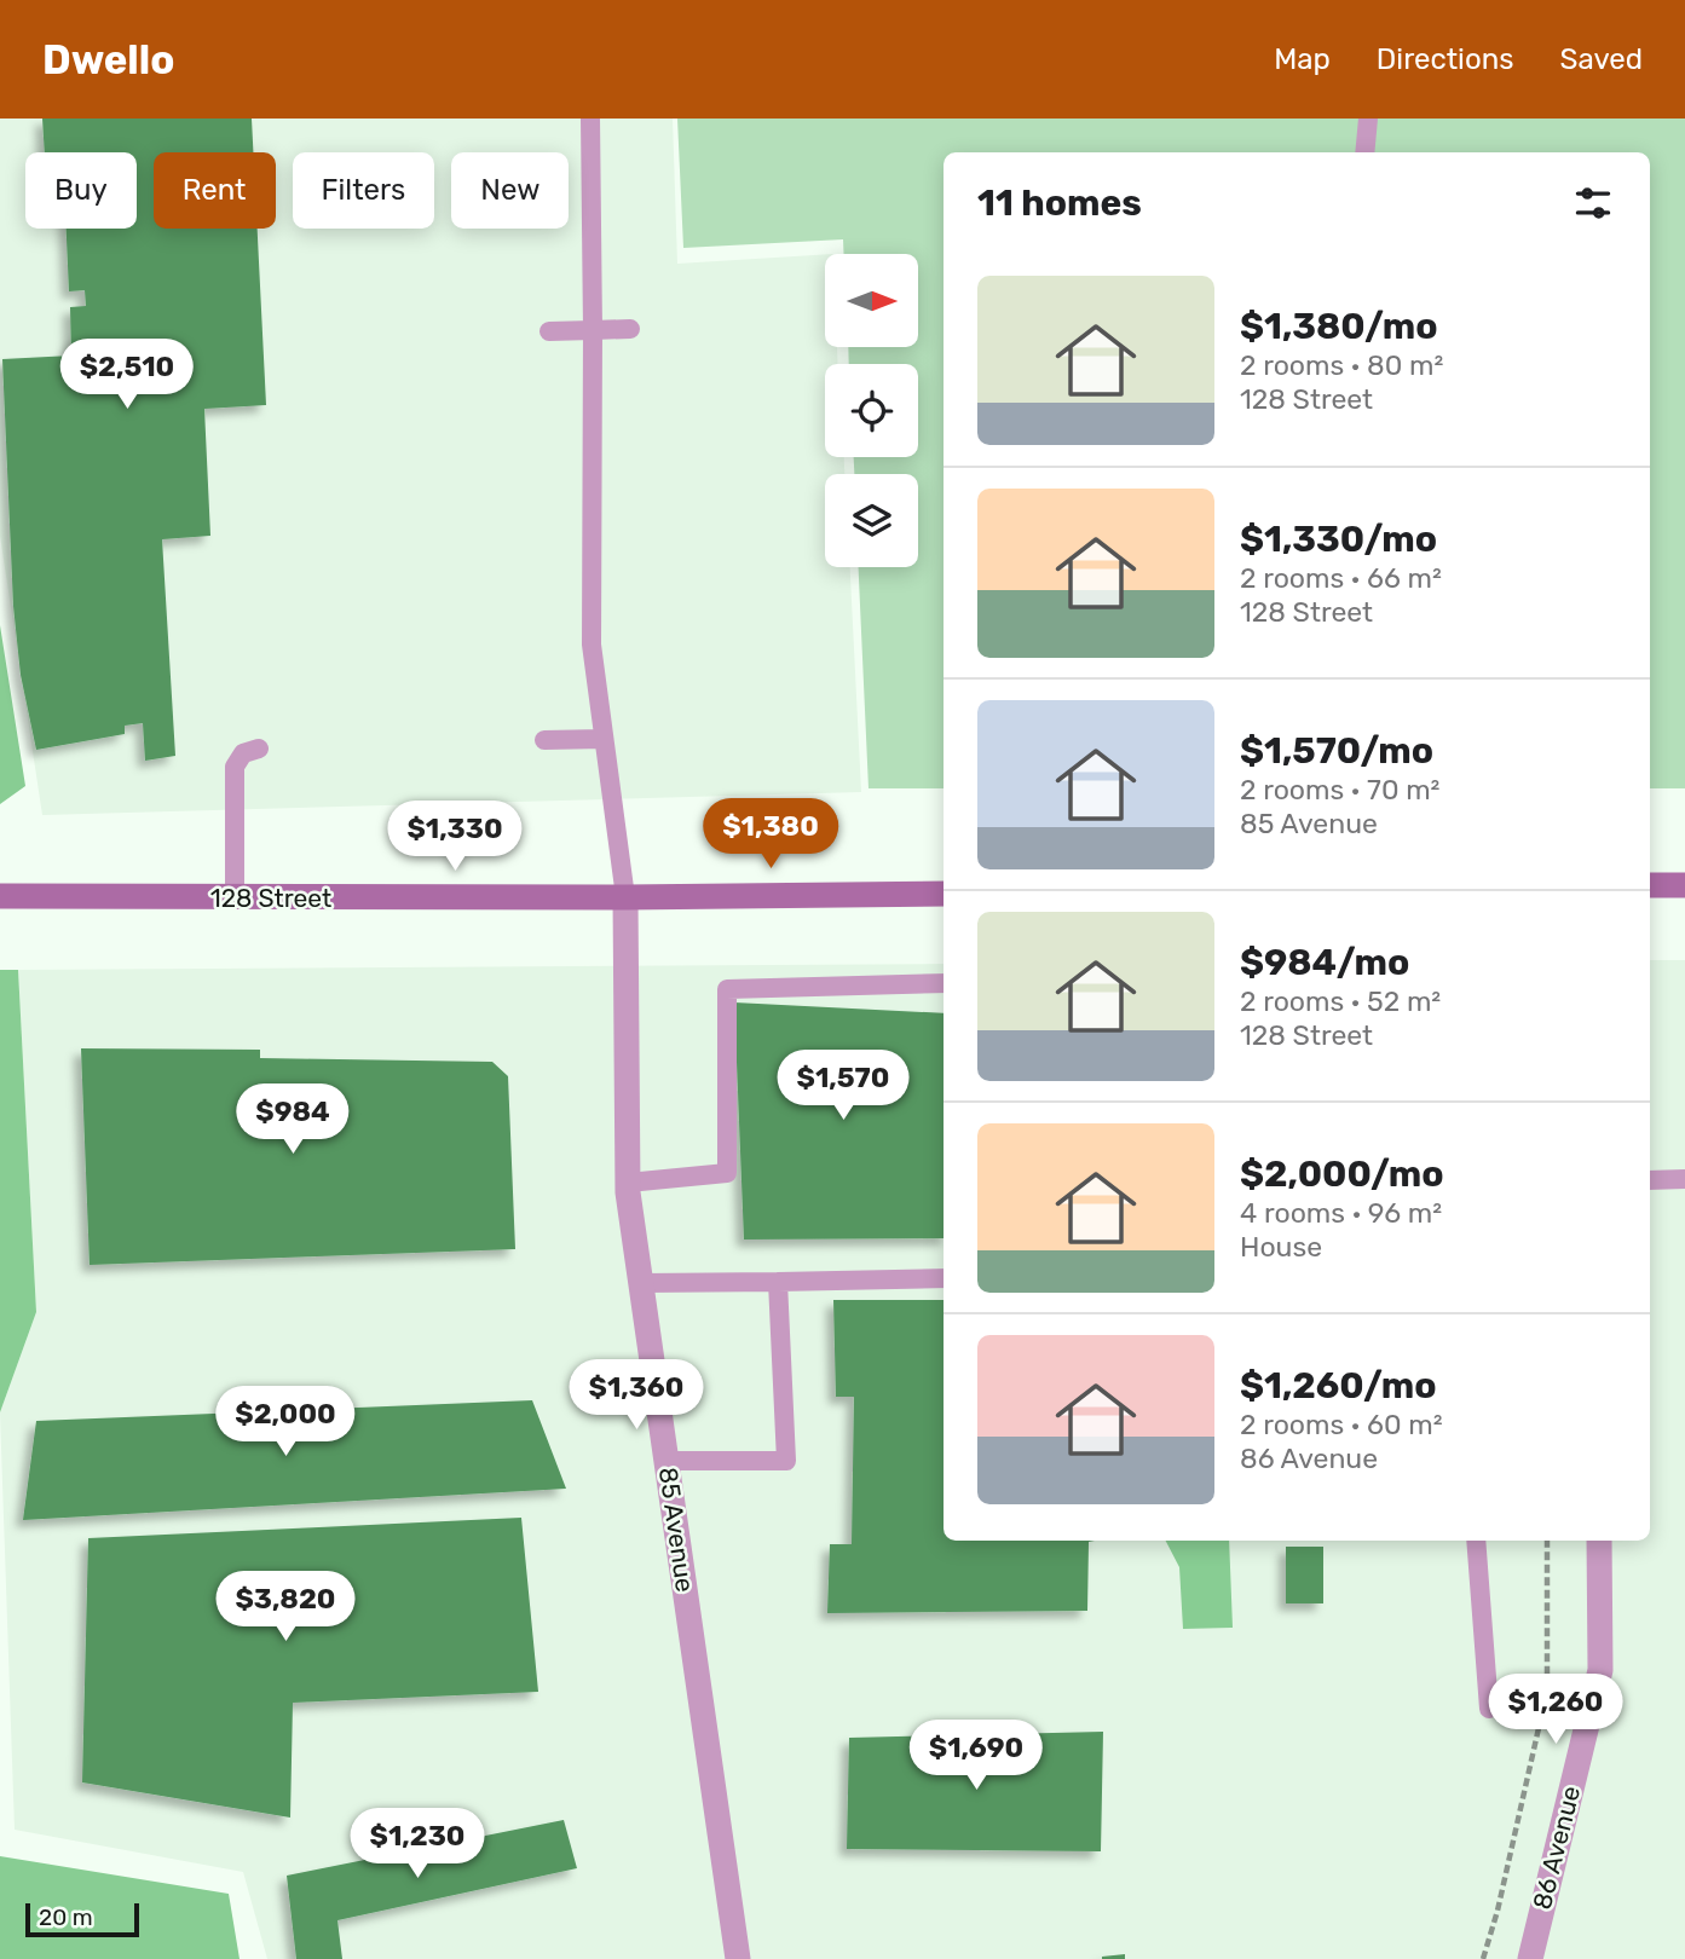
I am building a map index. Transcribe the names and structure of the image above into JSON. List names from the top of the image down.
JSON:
{
  "streets": {
    "main road": ["128 Street"],
    "street": ["85 Avenue", "86 Avenue"]
  },
  "crossings": [
    ["128 Street", "85 Avenue"]
  ],
  "scale_bar": "20 m",
  "north": "right",
  "page": {
    "header": "Dwello",
    "nav": ["Map", "Directions", "Saved"],
    "chip": [
      "Buy",
      "Rent",
      "Filters",
      "New"
    ],
    "heading": "11 homes",
    "list": [
      {
        "name": "$1,380/mo",
        "note": "2 rooms · 80 m² · 128 Street"
      },
      {
        "name": "$1,330/mo",
        "note": "2 rooms · 66 m² · 128 Street"
      },
      {
        "name": "$1,570/mo",
        "note": "2 rooms · 70 m² · 85 Avenue"
      },
      {
        "name": "$984/mo",
        "note": "2 rooms · 52 m² · 128 Street"
      },
      {
        "name": "$2,000/mo",
        "note": "4 rooms · 96 m² · House"
      },
      {
        "name": "$1,260/mo",
        "note": "2 rooms · 60 m² · 86 Avenue"
      }
    ],
    "price": [
      "$2,510",
      "$1,380",
      "$1,330",
      "$1,570",
      "$984",
      "$1,360",
      "$2,000",
      "$3,820",
      "$1,260",
      "$1,690",
      "$1,230"
    ],
    "scale": "20 m"
  }
}
